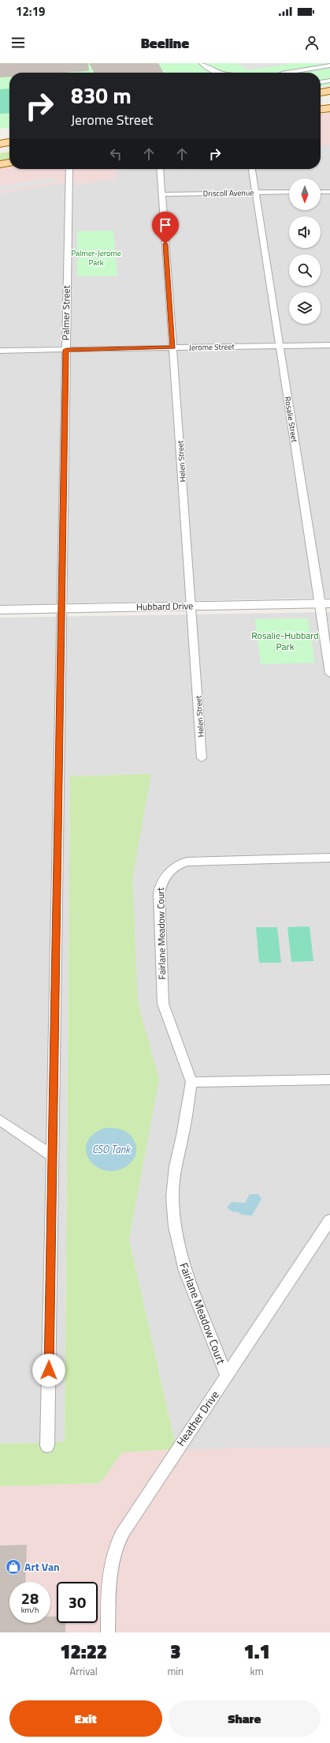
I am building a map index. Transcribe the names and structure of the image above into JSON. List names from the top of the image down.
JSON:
{
  "streets": {
    "street": [
      "Driscoll Avenue",
      "Palmer Street",
      "Jerome Street",
      "Rosalie Street",
      "Helen Street",
      "Hubbard Drive",
      "Fairlane Meadow Court",
      "Heather Drive"
    ]
  },
  "crossings": [
    ["Driscoll Avenue", "Rosalie Street"],
    ["Driscoll Avenue", "Helen Street"],
    ["Palmer Street", "Jerome Street"],
    ["Palmer Street", "Hubbard Drive"],
    ["Jerome Street", "Rosalie Street"],
    ["Jerome Street", "Helen Street"],
    ["Rosalie Street", "Hubbard Drive"],
    ["Helen Street", "Hubbard Drive"],
    ["Fairlane Meadow Court", "Heather Drive"]
  ],
  "water": ["CSO Tank"],
  "parks": ["Palmer-Jerome Park", "Rosalie-Hubbard Park"],
  "places": {
    "shop": ["Art Van"]
  },
  "north": "bottom",
  "page": {
    "status": "12:19",
    "header": "Beeline",
    "turn": ["830 m", "Jerome Street"],
    "speed": "28 km/h",
    "limit": "30",
    "eta": [
      "12:22",
      "Arrival",
      "3",
      "min",
      "1.1",
      "km"
    ],
    "buttons": ["Exit", "Share"]
  }
}
